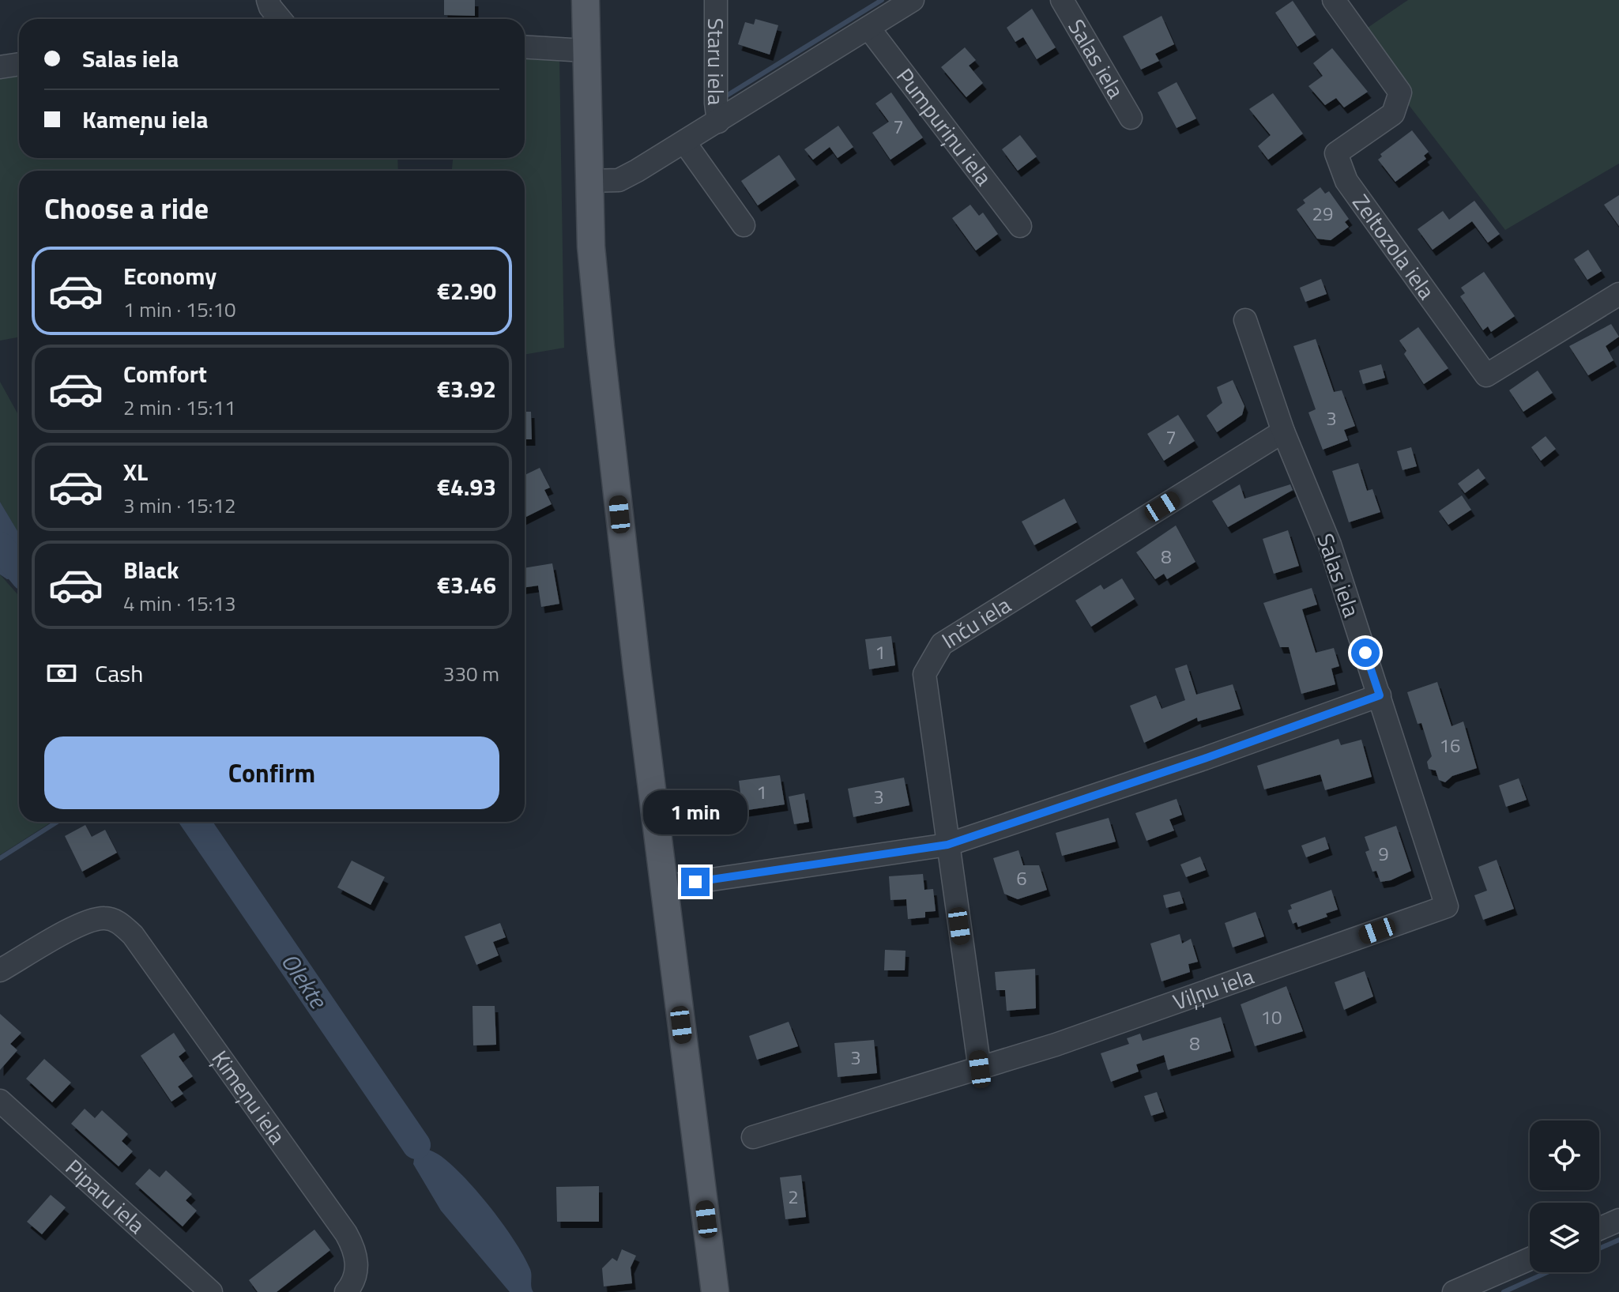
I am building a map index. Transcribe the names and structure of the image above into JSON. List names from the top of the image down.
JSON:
{
  "streets": {
    "street": [
      "Salas iela",
      "Staru iela",
      "Pumpuriņu iela",
      "Zeltozola iela",
      "Inču iela",
      "Viļņu iela",
      "Ķimeņu iela",
      "Piparu iela"
    ]
  },
  "crossings": [
    ["Salas iela", "Inču iela"],
    ["Salas iela", "Viļņu iela"],
    ["Inču iela", "Viļņu iela"]
  ],
  "water": ["Olekte"],
  "house_numbers": [
    "7",
    "29",
    "3",
    "7",
    "8",
    "1",
    "16",
    "1",
    "3",
    "9",
    "6",
    "10",
    "8",
    "3",
    "2"
  ],
  "page": {
    "banner": ["Salas iela", "Kameņu iela"],
    "heading": "Choose a ride",
    "list": [
      {
        "name": "Economy",
        "note": "1 min · 15:10",
        "value": "€2.90"
      },
      {
        "name": "Comfort",
        "note": "2 min · 15:11",
        "value": "€3.92"
      },
      {
        "name": "XL",
        "note": "3 min · 15:12",
        "value": "€4.93"
      },
      {
        "name": "Black",
        "note": "4 min · 15:13",
        "value": "€3.46"
      }
    ],
    "pay": ["Cash", "330 m"],
    "buttons": "Confirm",
    "bubble": "1 min"
  }
}
